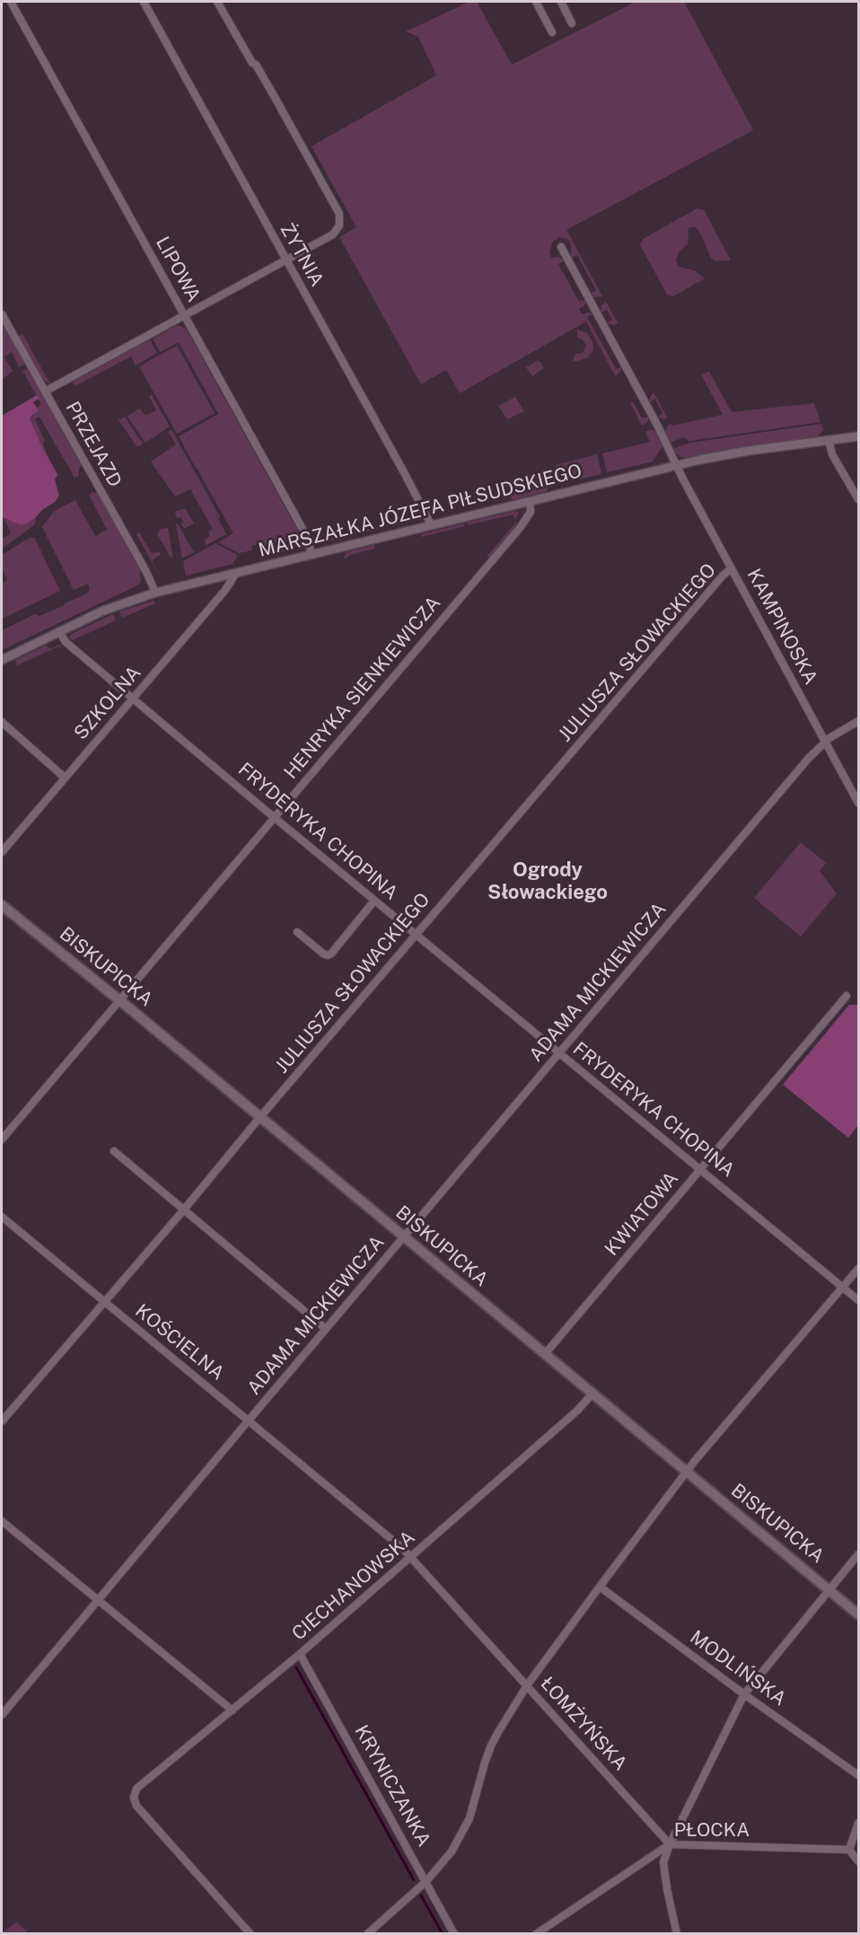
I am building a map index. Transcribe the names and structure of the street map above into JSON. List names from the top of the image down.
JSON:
{
  "streets": {
    "main road": ["BISKUPICKA"],
    "street": [
      "ŻYTNIA",
      "LIPOWA",
      "PRZEJAZD",
      "MARSZAŁKA JÓZEFA PIŁSUDSKIEGO",
      "KAMPINOSKA",
      "JULIUSZA SŁOWACKIEGO",
      "HENRYKA SIENKIEWICZA",
      "SZKOLNA",
      "FRYDERYKA CHOPINA",
      "ADAMA MICKIEWICZA",
      "KWIATOWA",
      "KOŚCIELNA",
      "CIECHANOWSKA",
      "MODLIŃSKA",
      "ŁOMŻYŃSKA",
      "KRYNICZANKA",
      "PŁOCKA"
    ]
  },
  "crossings": [
    ["ŻYTNIA", "MARSZAŁKA JÓZEFA PIŁSUDSKIEGO"],
    ["LIPOWA", "MARSZAŁKA JÓZEFA PIŁSUDSKIEGO"],
    ["PRZEJAZD", "MARSZAŁKA JÓZEFA PIŁSUDSKIEGO"],
    ["MARSZAŁKA JÓZEFA PIŁSUDSKIEGO", "KAMPINOSKA"],
    ["MARSZAŁKA JÓZEFA PIŁSUDSKIEGO", "HENRYKA SIENKIEWICZA"],
    ["MARSZAŁKA JÓZEFA PIŁSUDSKIEGO", "SZKOLNA"],
    ["MARSZAŁKA JÓZEFA PIŁSUDSKIEGO", "FRYDERYKA CHOPINA"],
    ["KAMPINOSKA", "JULIUSZA SŁOWACKIEGO"],
    ["KAMPINOSKA", "ADAMA MICKIEWICZA"],
    ["JULIUSZA SŁOWACKIEGO", "FRYDERYKA CHOPINA"],
    ["JULIUSZA SŁOWACKIEGO", "BISKUPICKA"],
    ["JULIUSZA SŁOWACKIEGO", "KOŚCIELNA"],
    ["HENRYKA SIENKIEWICZA", "FRYDERYKA CHOPINA"],
    ["HENRYKA SIENKIEWICZA", "BISKUPICKA"],
    ["SZKOLNA", "FRYDERYKA CHOPINA"],
    ["FRYDERYKA CHOPINA", "ADAMA MICKIEWICZA"],
    ["FRYDERYKA CHOPINA", "KWIATOWA"],
    ["BISKUPICKA", "ADAMA MICKIEWICZA"],
    ["BISKUPICKA", "KWIATOWA"],
    ["BISKUPICKA", "CIECHANOWSKA"],
    ["ADAMA MICKIEWICZA", "KOŚCIELNA"],
    ["KOŚCIELNA", "CIECHANOWSKA"],
    ["KOŚCIELNA", "ŁOMŻYŃSKA"],
    ["CIECHANOWSKA", "ŁOMŻYŃSKA"],
    ["CIECHANOWSKA", "KRYNICZANKA"],
    ["ŁOMŻYŃSKA", "PŁOCKA"]
  ],
  "districts": ["Ogrody Słowackiego"]
}
